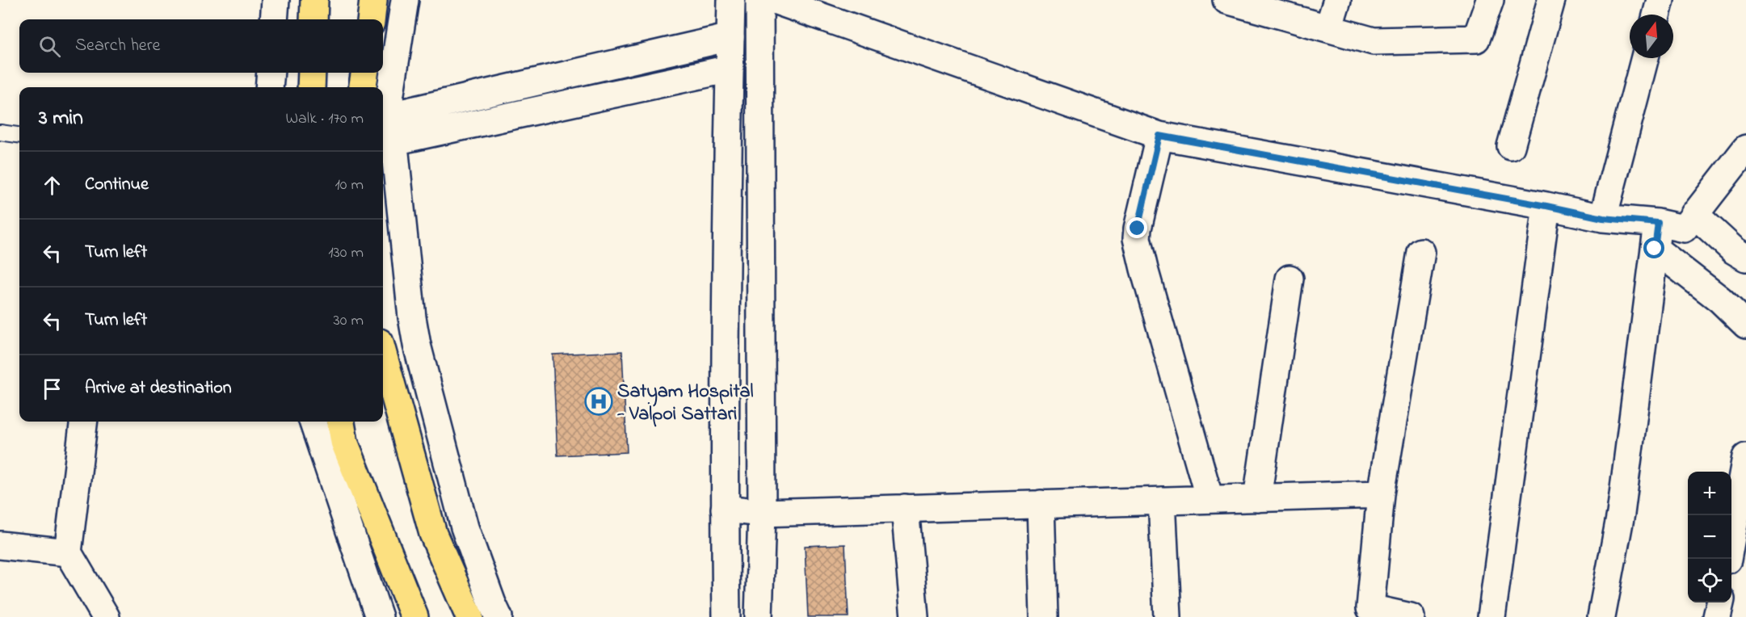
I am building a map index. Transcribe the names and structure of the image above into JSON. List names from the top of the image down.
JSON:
{
  "places": {
    "hospital": ["Satyam Hospital - Valpoi Sattari"]
  },
  "north": "top",
  "page": {
    "search": "Search here",
    "heading": ["3 min", "Walk · 170 m"],
    "list": [
      ["Continue", "10 m"],
      ["Turn left", "130 m"],
      ["Turn left", "30 m"],
      "Arrive at destination"
    ],
    "map_buttons": ["+", "−"]
  }
}
